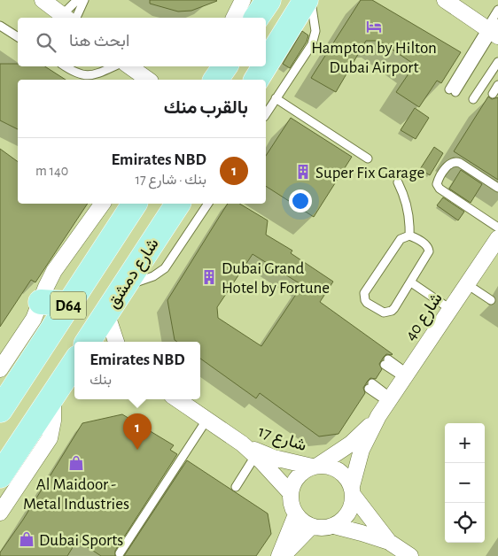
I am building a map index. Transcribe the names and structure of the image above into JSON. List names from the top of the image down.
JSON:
{
  "streets": {
    "main road": ["شارع دمشق", "D64"],
    "street": ["شارع 40", "شارع 17"]
  },
  "crossings": [
    ["شارع 40", "شارع 17"]
  ],
  "places": {
    "hotel": ["Hampton by Hilton Dubai Airport"],
    "building": ["Super Fix Garage", "Dubai Grand Hotel by Fortune"],
    "shop": ["Al Maidoor - Metal Industries", "Dubai Sports"]
  },
  "page": {
    "search": "ابحث هنا",
    "heading": "بالقرب منك",
    "list": [
      {
        "mark": "1",
        "name": "Emirates NBD",
        "note": "بنك · شارع 17",
        "value": "140 m"
      }
    ],
    "popup": ["Emirates NBD", "بنك"],
    "pins": "1",
    "map_buttons": ["+", "−"]
  }
}
